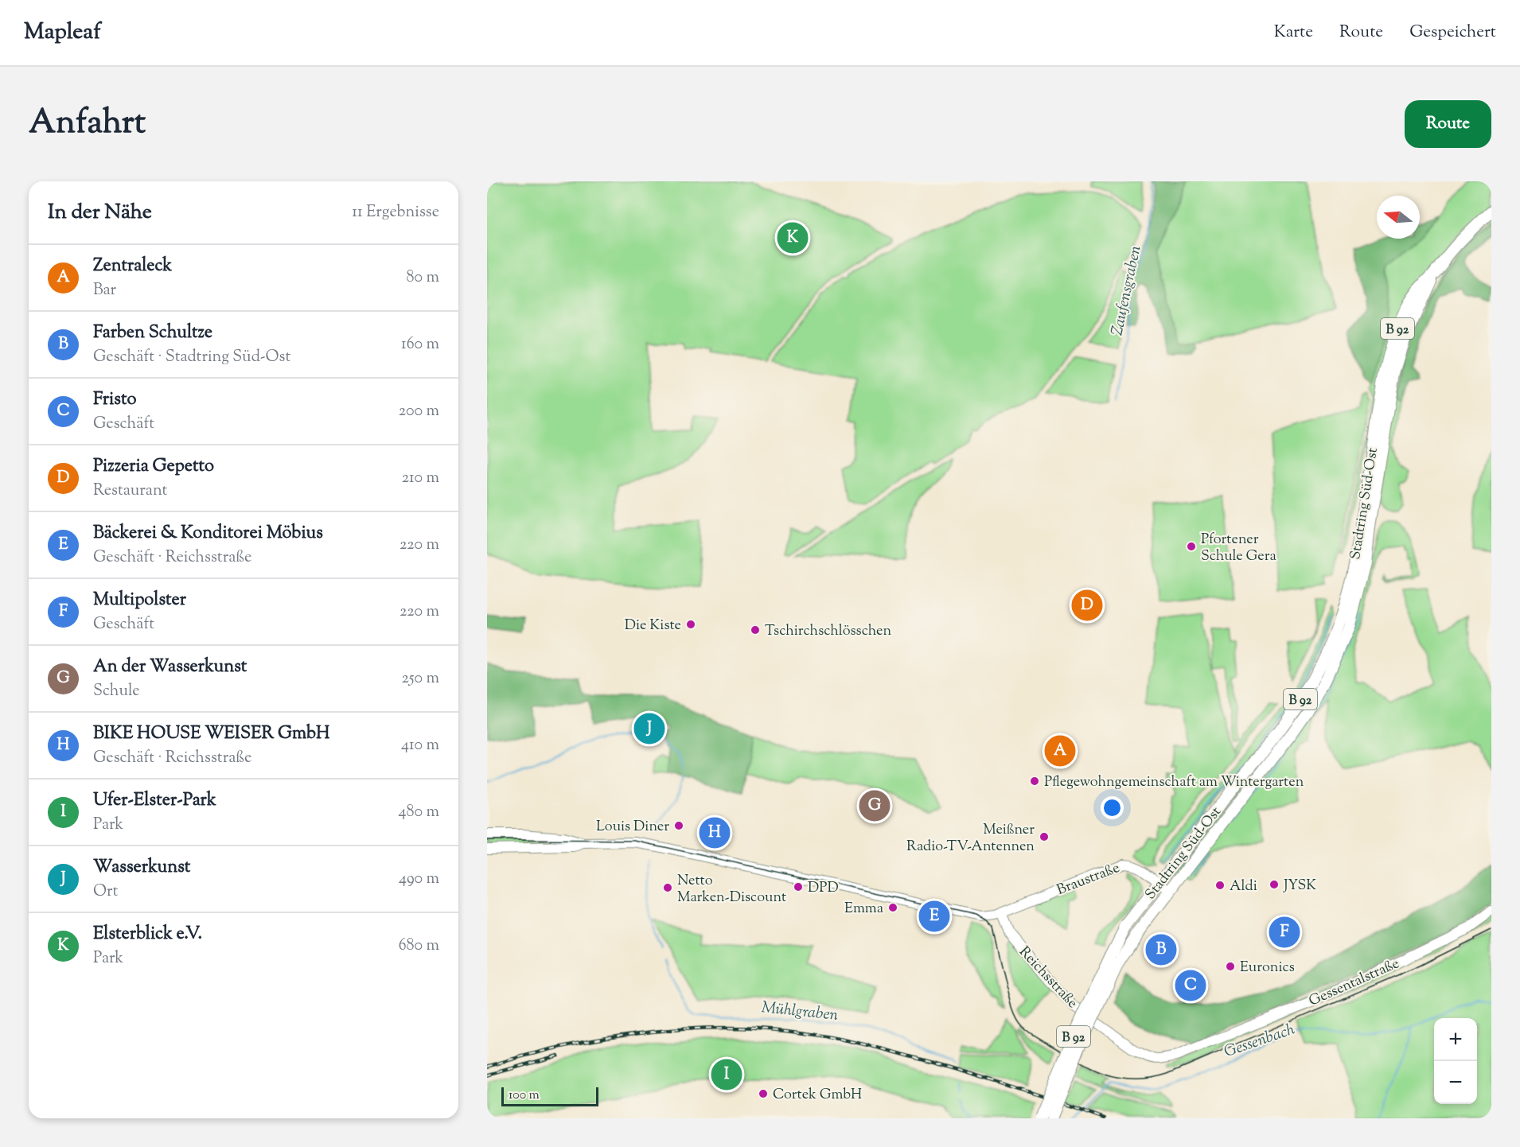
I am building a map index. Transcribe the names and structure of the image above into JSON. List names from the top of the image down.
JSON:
{
  "streets": {
    "main road": [
      "B 92",
      "Stadtring Süd-Ost",
      "Braustraße",
      "Reichsstraße",
      "Gessentalstraße"
    ]
  },
  "crossings": [
    ["Stadtring Süd-Ost", "Braustraße"],
    ["Braustraße", "Reichsstraße"],
    ["Reichsstraße", "Gessentalstraße"]
  ],
  "water": ["Zaufensgraben", "Mühlgraben", "Gessenbach"],
  "places": [
    "Pfortener Schule Gera",
    "Die Kiste",
    "Tschirchschlösschen",
    "Pflegewohngemeinschaft am Wintergarten",
    "Louis Diner",
    "Meißner Radio-TV-Antennen",
    "JYSK",
    "Aldi",
    "DPD",
    "Netto Marken-Discount",
    "Emma",
    "Euronics",
    "Cortek GmbH"
  ],
  "scale_bar": "100 m",
  "north": "left",
  "page": {
    "header": "Mapleaf",
    "nav": ["Karte", "Route", "Gespeichert"],
    "title": "Anfahrt",
    "buttons": "Route",
    "heading": ["In der Nähe", "11 Ergebnisse"],
    "pins": [
      "K",
      "D",
      "J",
      "A",
      "G",
      "H",
      "E",
      "F",
      "B",
      "C",
      "I"
    ],
    "list": [
      {
        "mark": "A",
        "name": "Zentraleck",
        "note": "Bar",
        "value": "80 m"
      },
      {
        "mark": "B",
        "name": "Farben Schultze",
        "note": "Geschäft · Stadtring Süd-Ost",
        "value": "160 m"
      },
      {
        "mark": "C",
        "name": "Fristo",
        "note": "Geschäft",
        "value": "200 m"
      },
      {
        "mark": "D",
        "name": "Pizzeria Gepetto",
        "note": "Restaurant",
        "value": "210 m"
      },
      {
        "mark": "E",
        "name": "Bäckerei & Konditorei Möbius",
        "note": "Geschäft · Reichsstraße",
        "value": "220 m"
      },
      {
        "mark": "F",
        "name": "Multipolster",
        "note": "Geschäft",
        "value": "220 m"
      },
      {
        "mark": "G",
        "name": "An der Wasserkunst",
        "note": "Schule",
        "value": "250 m"
      },
      {
        "mark": "H",
        "name": "BIKE HOUSE WEISER GmbH",
        "note": "Geschäft · Reichsstraße",
        "value": "410 m"
      },
      {
        "mark": "I",
        "name": "Ufer-Elster-Park",
        "note": "Park",
        "value": "480 m"
      },
      {
        "mark": "J",
        "name": "Wasserkunst",
        "note": "Ort",
        "value": "490 m"
      },
      {
        "mark": "K",
        "name": "Elsterblick e.V.",
        "note": "Park",
        "value": "680 m"
      }
    ],
    "map_buttons": ["+", "−"],
    "scale": "100 m"
  }
}
